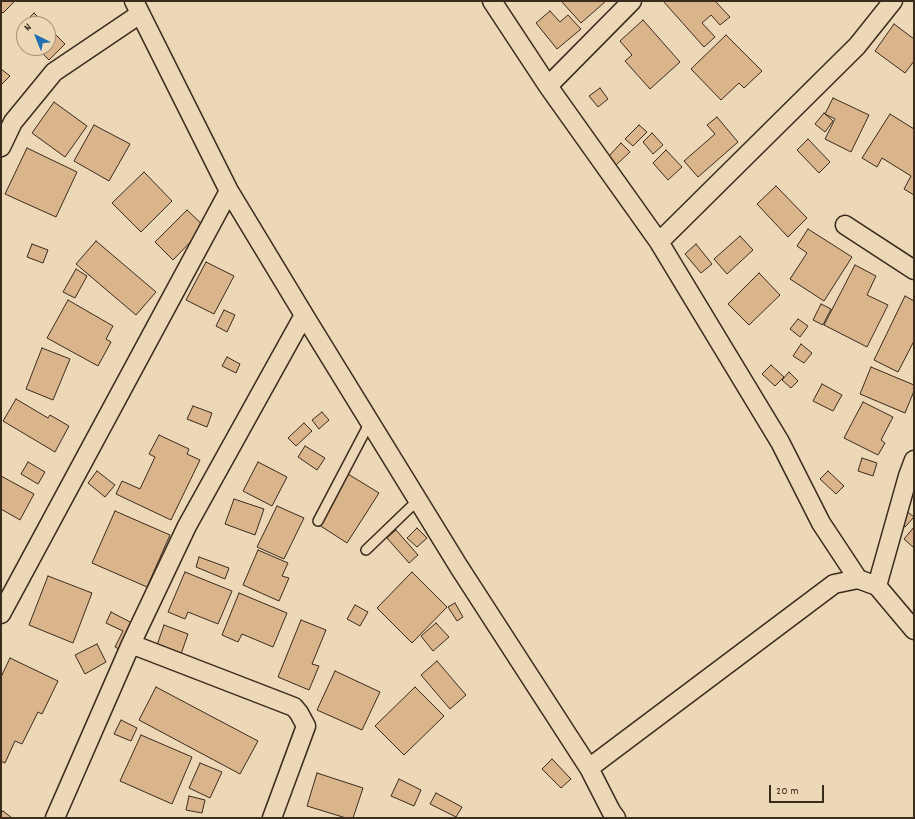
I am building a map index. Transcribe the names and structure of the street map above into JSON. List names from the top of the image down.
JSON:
{
  "scale_bar": "20 m",
  "north": "top left"
}
